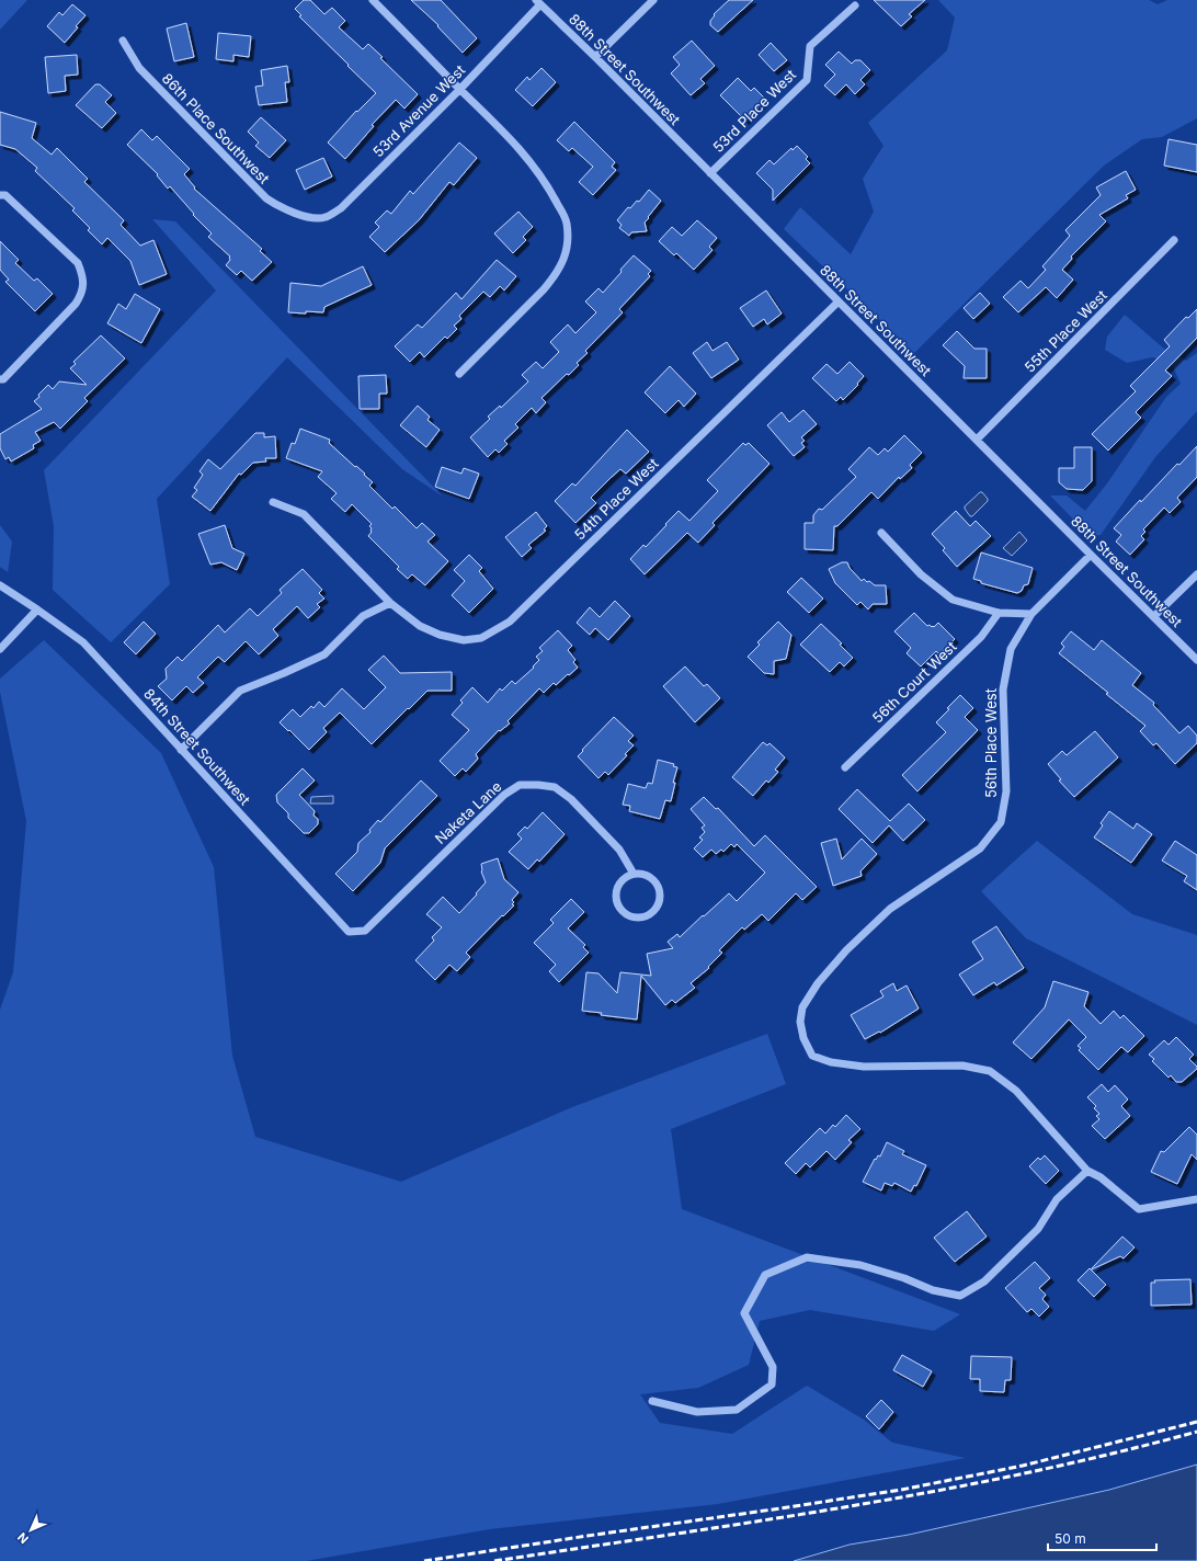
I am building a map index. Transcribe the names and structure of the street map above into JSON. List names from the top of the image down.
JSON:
{
  "streets": {
    "street": [
      "88th Street Southwest",
      "53rd Avenue West",
      "53rd Place West",
      "86th Place Southwest",
      "55th Place West",
      "54th Place West",
      "56th Court West",
      "56th Place West",
      "84th Street Southwest",
      "Naketa Lane"
    ]
  },
  "crossings": [
    ["88th Street Southwest", "53rd Avenue West"],
    ["88th Street Southwest", "53rd Place West"],
    ["88th Street Southwest", "55th Place West"],
    ["88th Street Southwest", "54th Place West"],
    ["88th Street Southwest", "56th Place West"],
    ["53rd Avenue West", "86th Place Southwest"],
    ["84th Street Southwest", "Naketa Lane"]
  ],
  "scale_bar": "50 m",
  "north": "bottom left"
}
